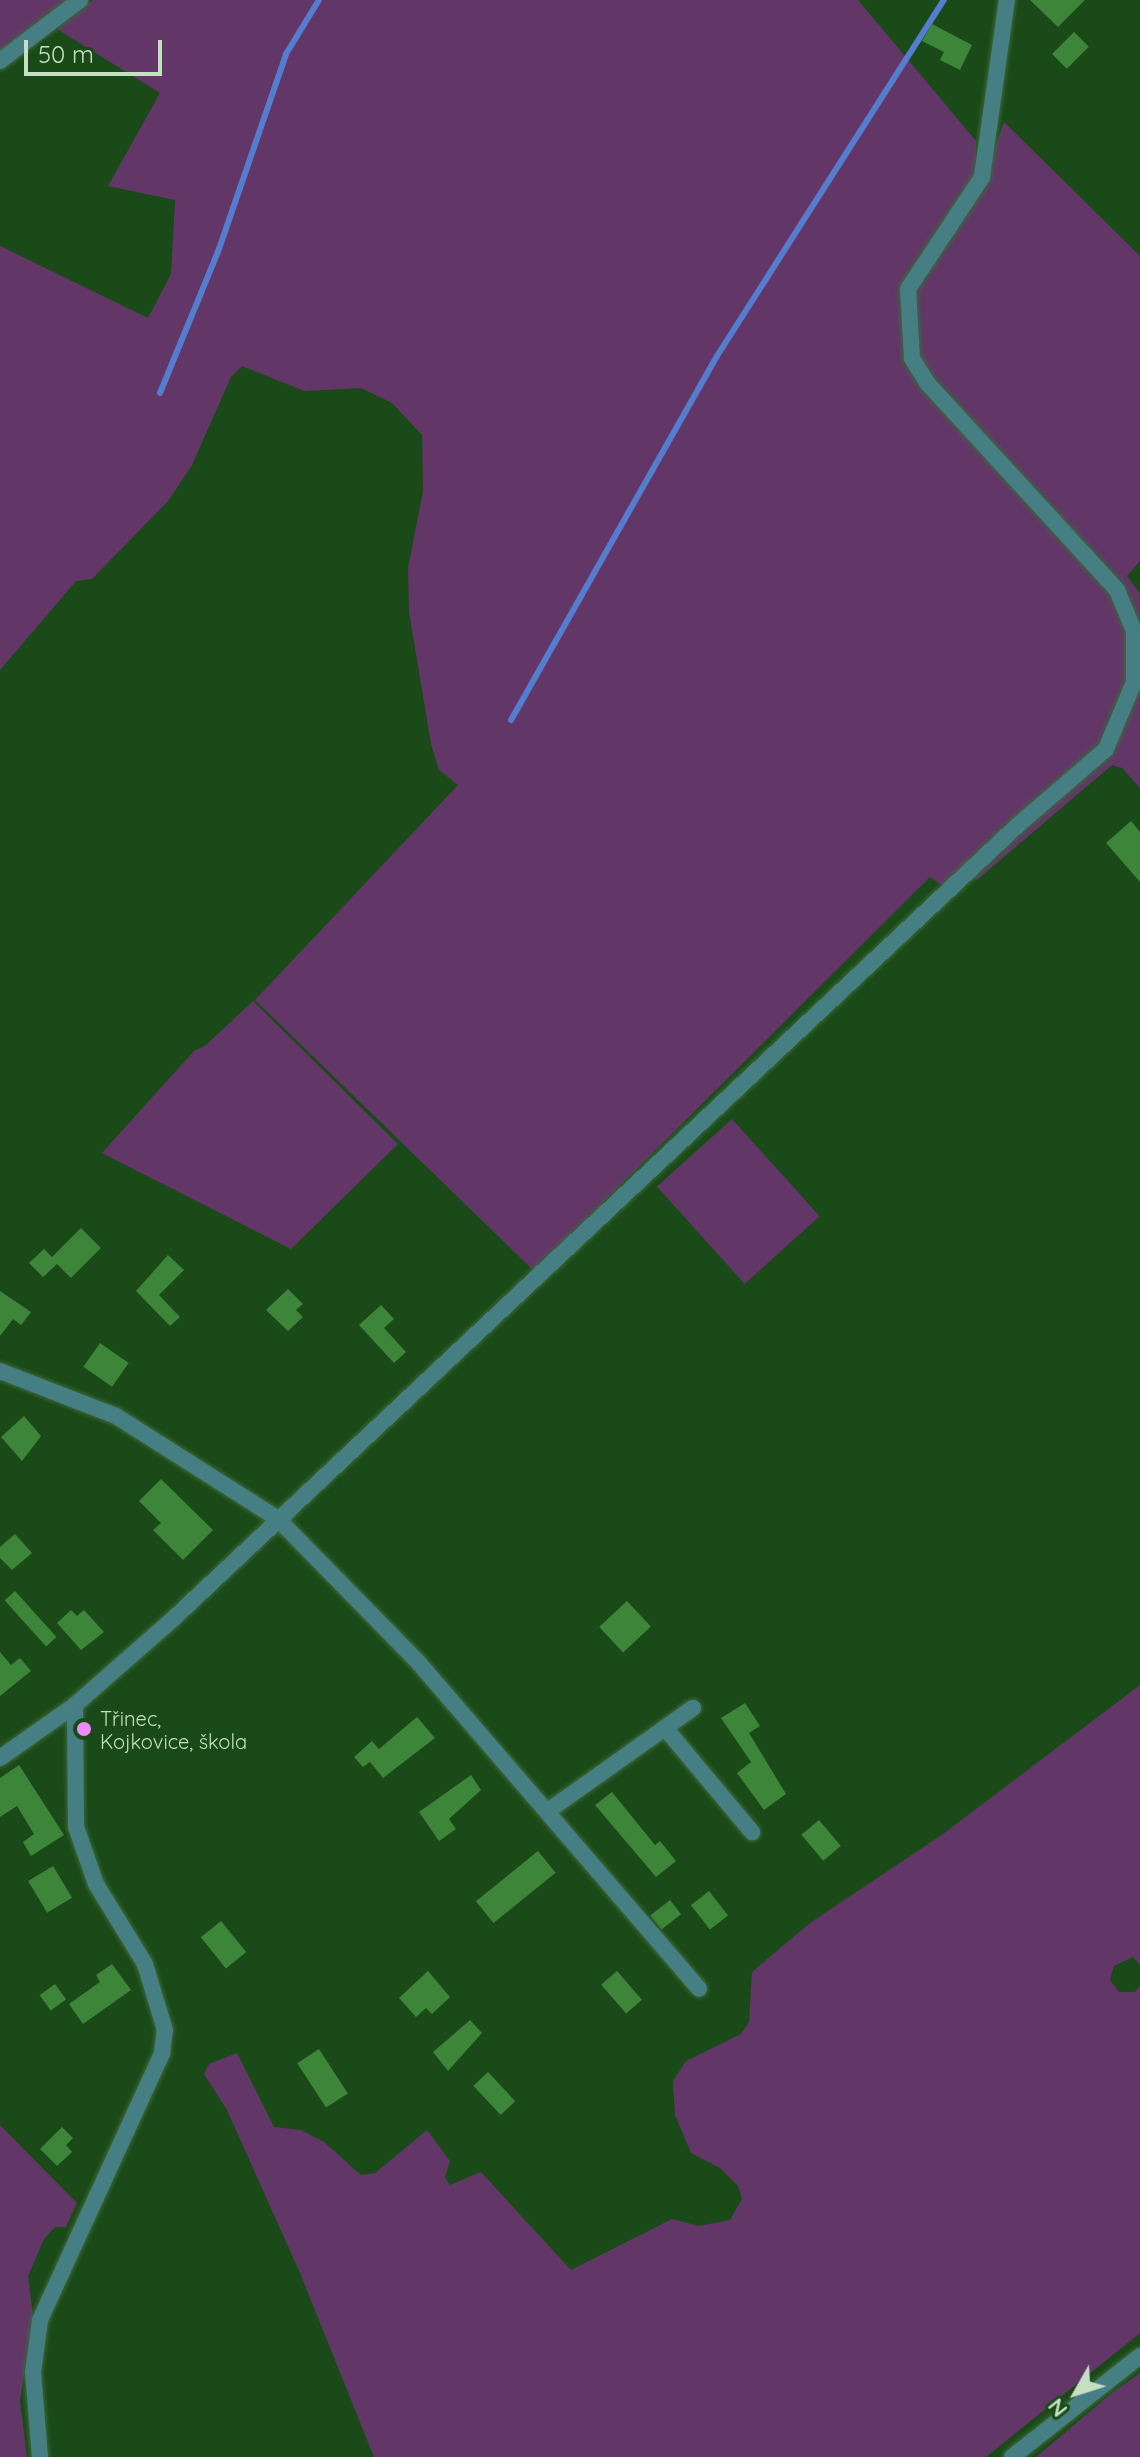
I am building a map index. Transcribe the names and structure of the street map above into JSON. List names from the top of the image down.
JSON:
{
  "places": ["Třinec, Kojkovice, škola"],
  "scale_bar": "50 m",
  "north": "bottom left"
}
